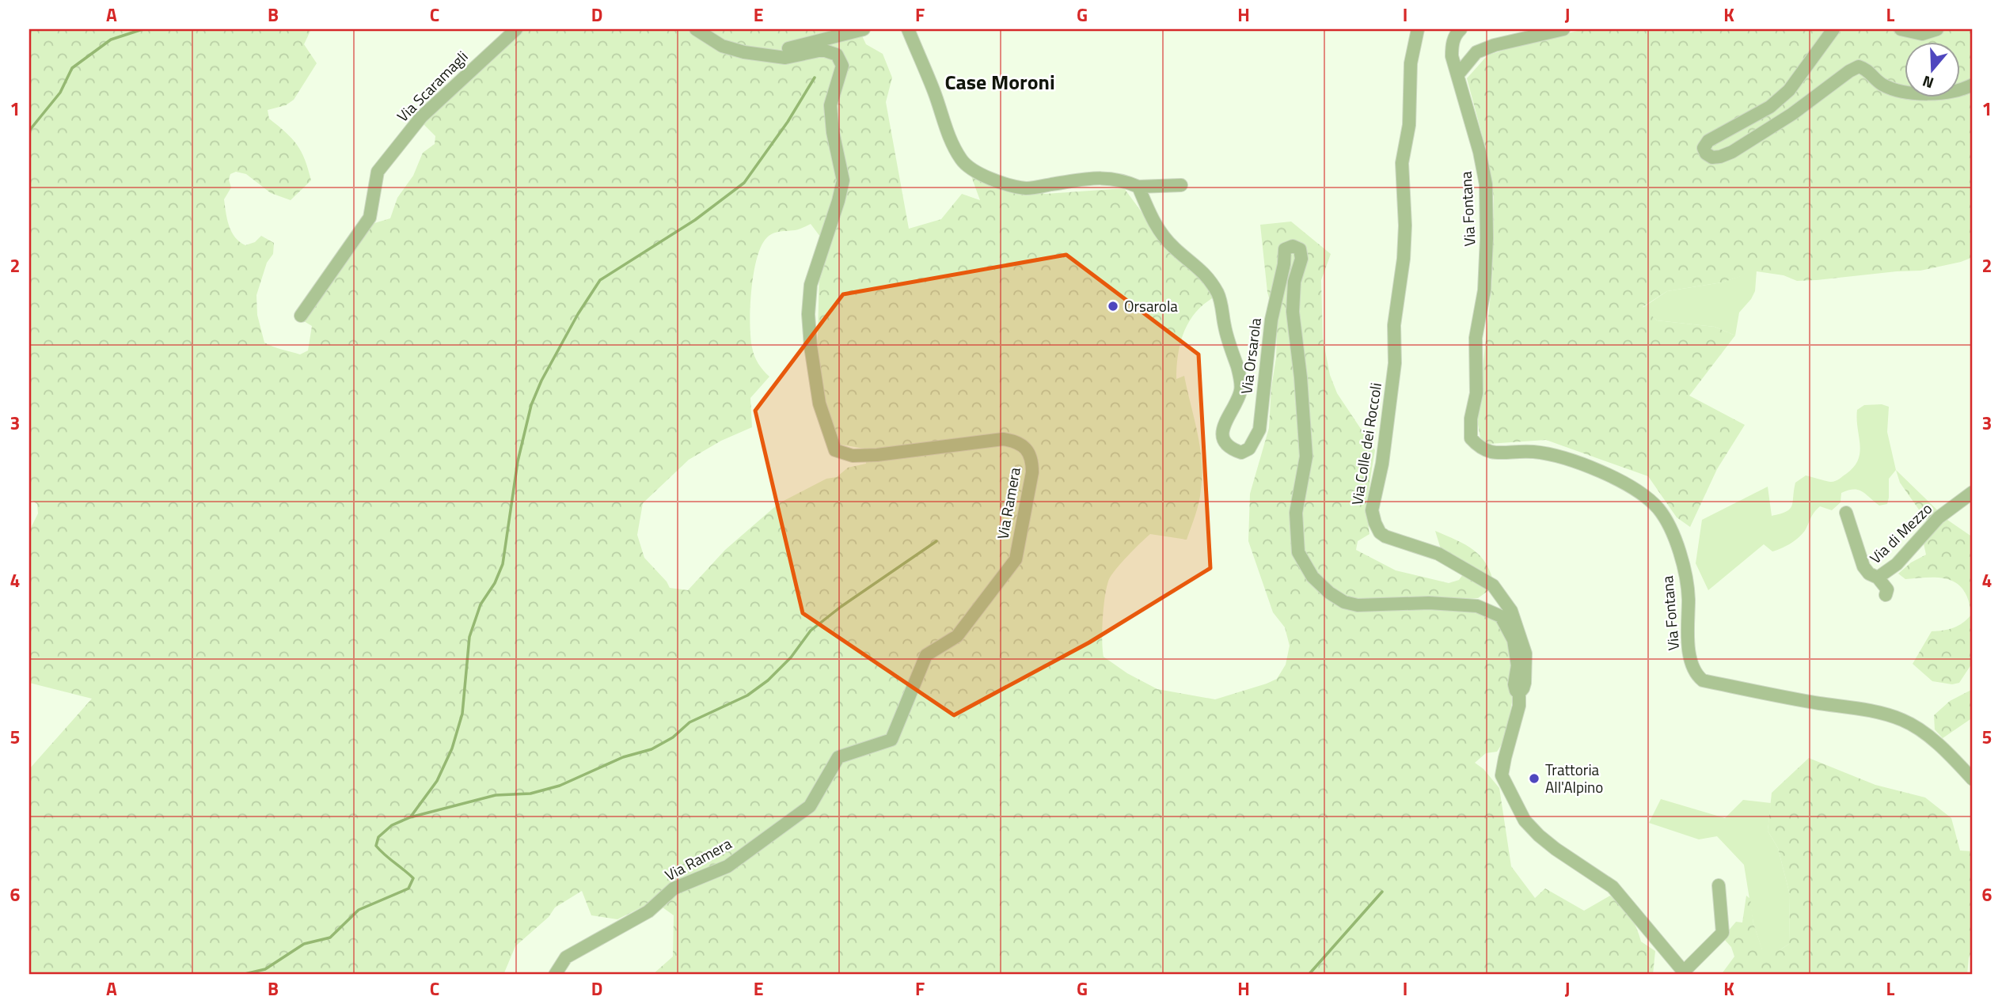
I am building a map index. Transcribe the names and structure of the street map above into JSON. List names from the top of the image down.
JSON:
{
  "streets": {
    "street": [
      "Via Scaramagli",
      "Via Fontana",
      "Via Orsarola",
      "Via Colle dei Roccoli",
      "Via Ramera",
      "Via di Mezzo"
    ]
  },
  "crossings": [
    ["Via Orsarola", "Via Colle dei Roccoli"]
  ],
  "districts": ["Case Moroni"],
  "places": ["Orsarola", "Trattoria All'Alpino"],
  "north": "bottom",
  "grid": {
    "columns": [
      "A",
      "B",
      "C",
      "D",
      "E",
      "F",
      "G",
      "H",
      "I",
      "J",
      "K",
      "L"
    ],
    "rows": [
      "1",
      "2",
      "3",
      "4",
      "5",
      "6"
    ]
  }
}
